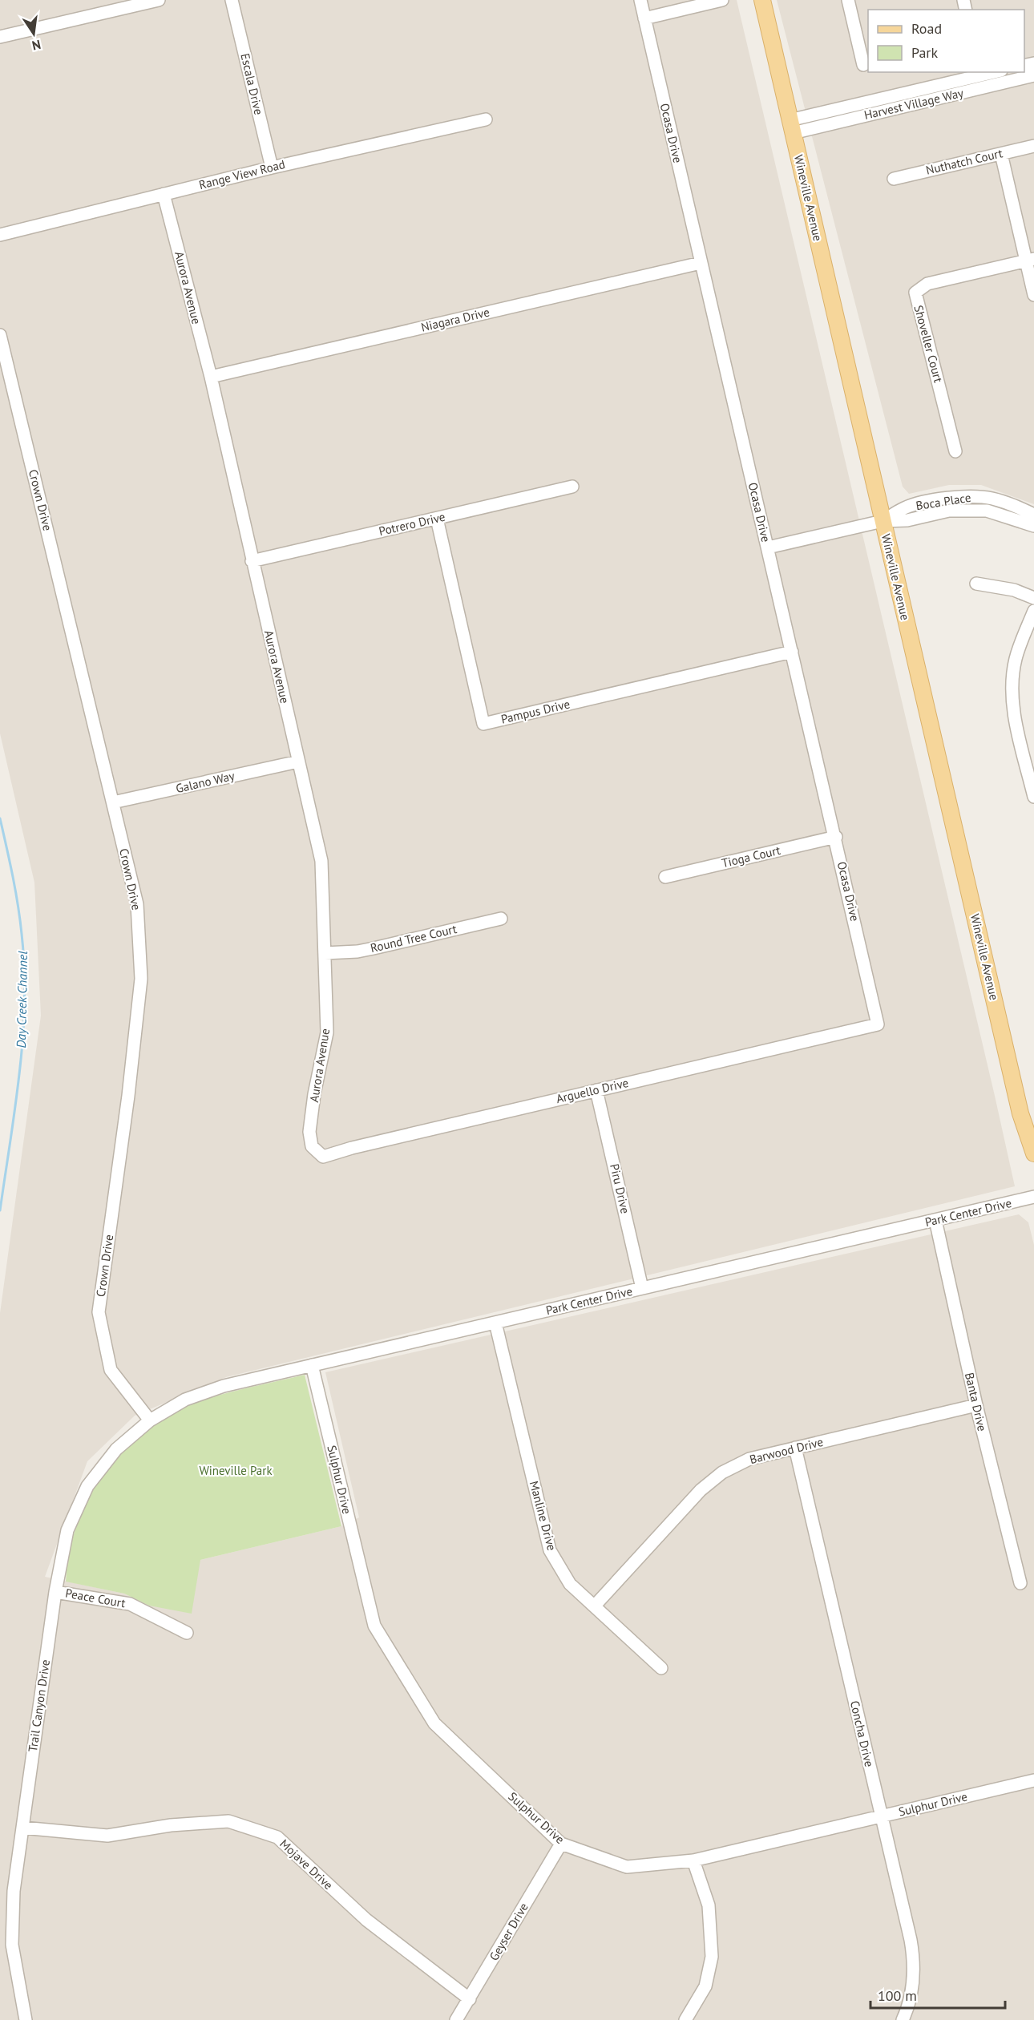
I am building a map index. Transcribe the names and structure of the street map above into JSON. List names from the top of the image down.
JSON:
{
  "streets": {
    "main road": ["Wineville Avenue"],
    "street": [
      "Escala Drive",
      "Harvest Village Way",
      "Ocasa Drive",
      "Nuthatch Court",
      "Range View Road",
      "Aurora Avenue",
      "Niagara Drive",
      "Shoveller Court",
      "Crown Drive",
      "Boca Place",
      "Potrero Drive",
      "Pampus Drive",
      "Galano Way",
      "Tioga Court",
      "Round Tree Court",
      "Arguello Drive",
      "Piru Drive",
      "Park Center Drive",
      "Banta Drive",
      "Barwood Drive",
      "Sulphur Drive",
      "Manline Drive",
      "Peace Court",
      "Trail Canyon Drive",
      "Concha Drive",
      "Mojave Drive",
      "Geyser Drive"
    ]
  },
  "crossings": [
    ["Escala Drive", "Range View Road"],
    ["Harvest Village Way", "Wineville Avenue"],
    ["Ocasa Drive", "Niagara Drive"],
    ["Ocasa Drive", "Boca Place"],
    ["Ocasa Drive", "Pampus Drive"],
    ["Ocasa Drive", "Tioga Court"],
    ["Ocasa Drive", "Arguello Drive"],
    ["Range View Road", "Aurora Avenue"],
    ["Wineville Avenue", "Boca Place"],
    ["Aurora Avenue", "Niagara Drive"],
    ["Aurora Avenue", "Potrero Drive"],
    ["Aurora Avenue", "Galano Way"],
    ["Aurora Avenue", "Round Tree Court"],
    ["Aurora Avenue", "Arguello Drive"],
    ["Crown Drive", "Galano Way"],
    ["Crown Drive", "Park Center Drive"],
    ["Crown Drive", "Trail Canyon Drive"],
    ["Potrero Drive", "Pampus Drive"],
    ["Arguello Drive", "Piru Drive"],
    ["Piru Drive", "Park Center Drive"],
    ["Park Center Drive", "Banta Drive"],
    ["Park Center Drive", "Sulphur Drive"],
    ["Park Center Drive", "Manline Drive"],
    ["Park Center Drive", "Trail Canyon Drive"],
    ["Banta Drive", "Barwood Drive"],
    ["Barwood Drive", "Manline Drive"],
    ["Barwood Drive", "Concha Drive"],
    ["Sulphur Drive", "Concha Drive"],
    ["Sulphur Drive", "Geyser Drive"],
    ["Peace Court", "Trail Canyon Drive"],
    ["Trail Canyon Drive", "Mojave Drive"],
    ["Mojave Drive", "Geyser Drive"]
  ],
  "water": ["Day Creek Channel"],
  "parks": ["Wineville Park"],
  "legend": ["Road", "Park"],
  "scale_bar": "100 m",
  "north": "bottom"
}
